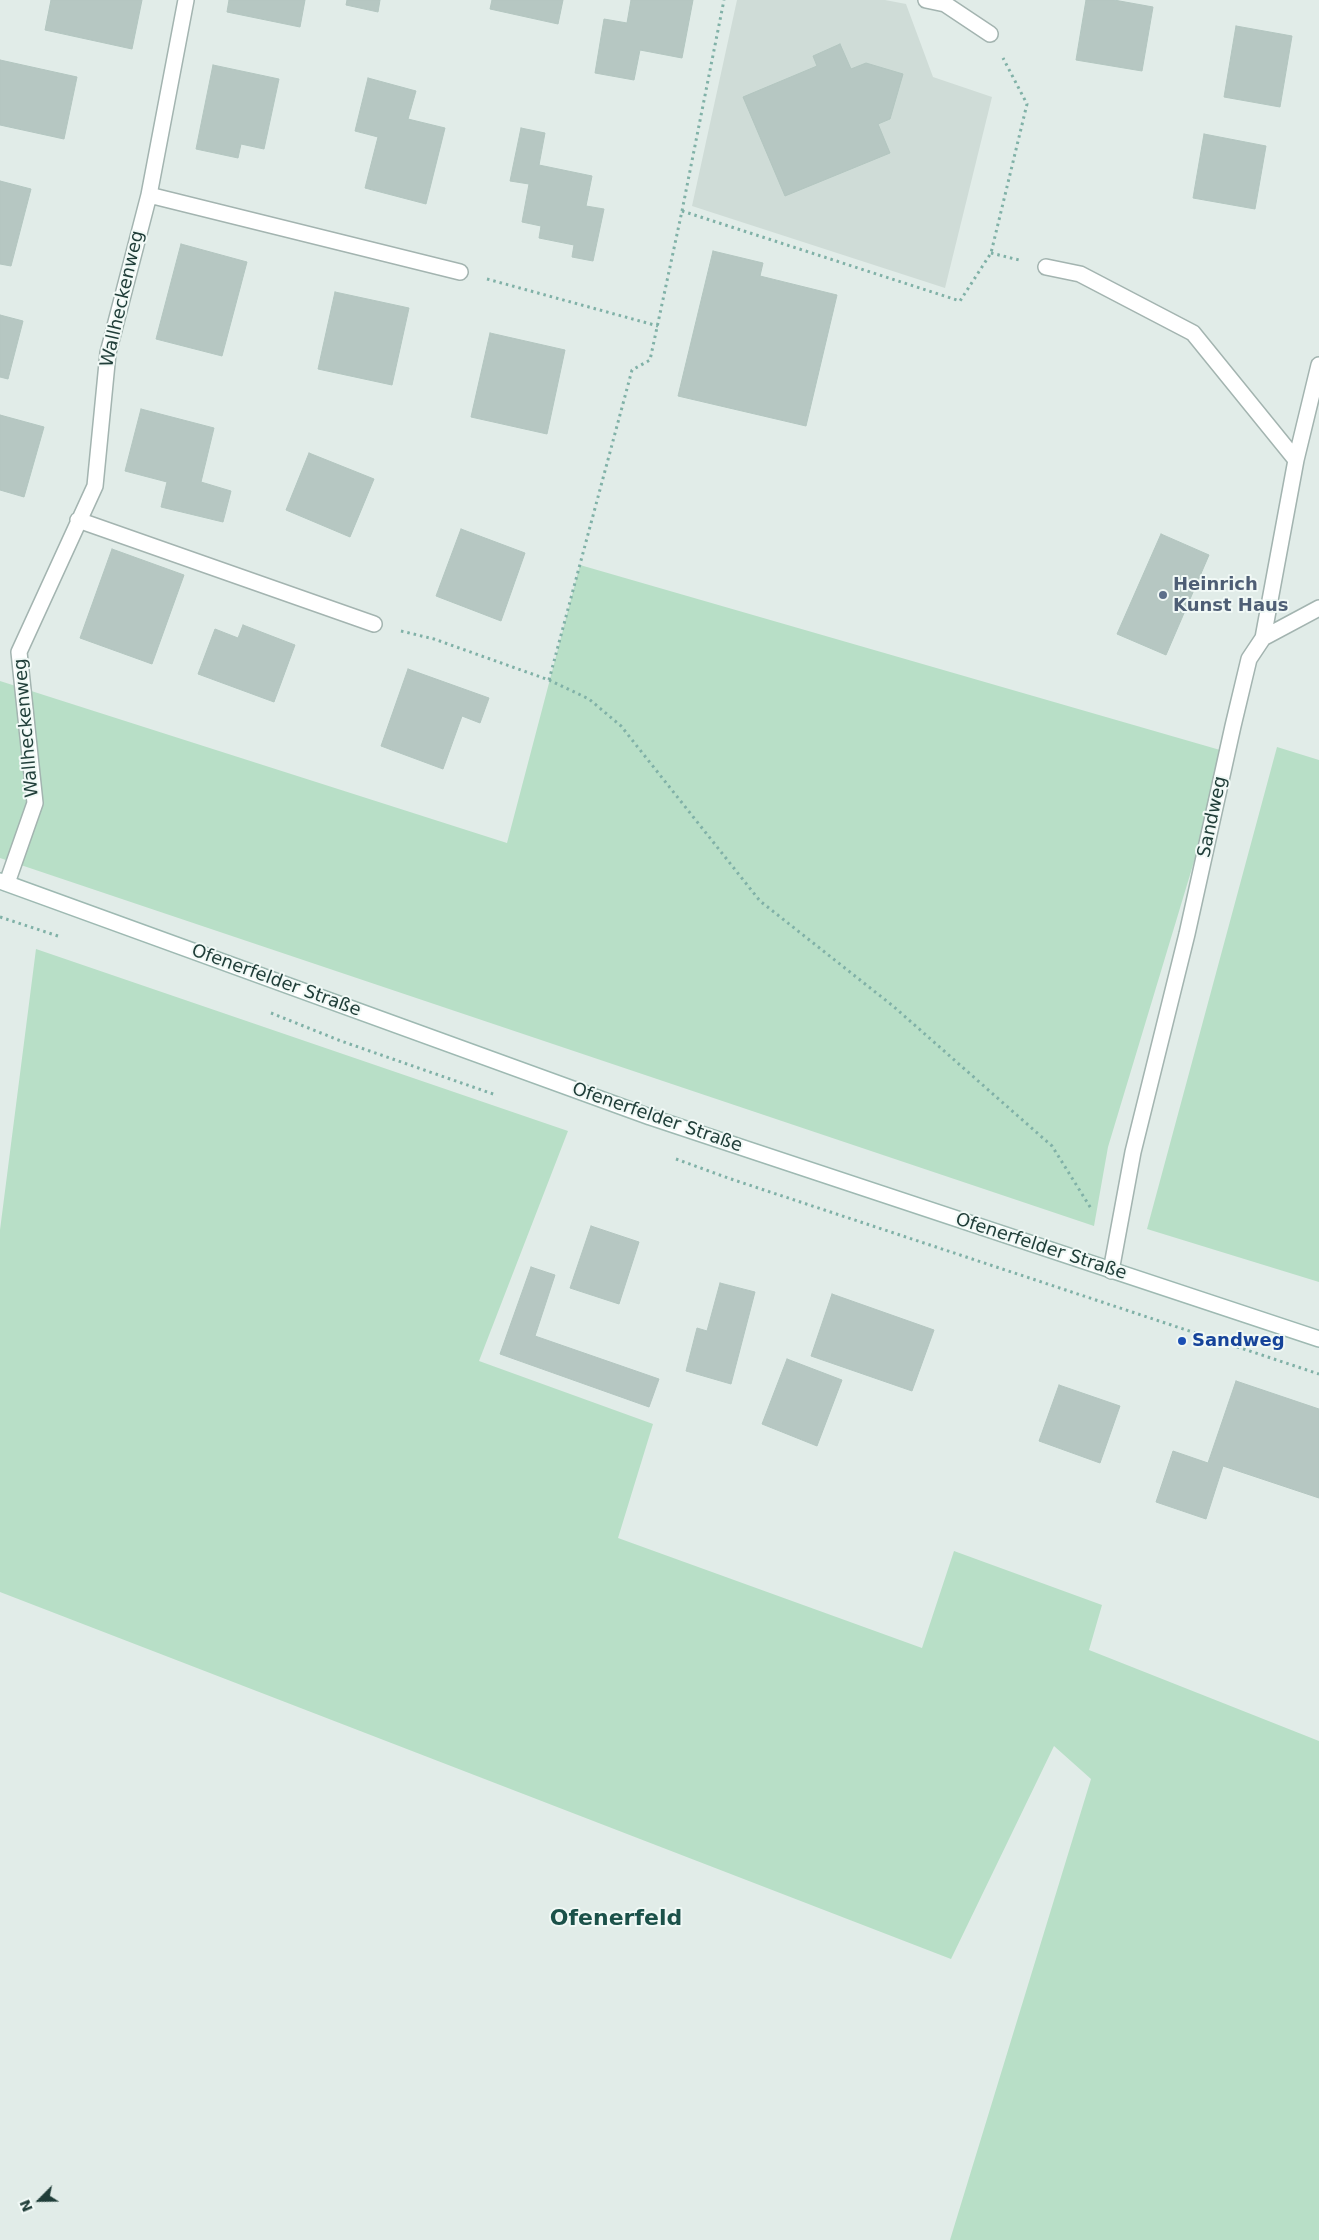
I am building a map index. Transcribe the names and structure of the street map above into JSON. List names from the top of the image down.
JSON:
{
  "streets": {
    "street": ["Wallheckenweg", "Sandweg", "Ofenerfelder Straße"]
  },
  "crossings": [
    ["Wallheckenweg", "Ofenerfelder Straße"],
    ["Sandweg", "Ofenerfelder Straße"]
  ],
  "districts": ["Ofenerfeld"],
  "places": ["Heinrich Kunst Haus", "Sandweg"],
  "north": "bottom left"
}
